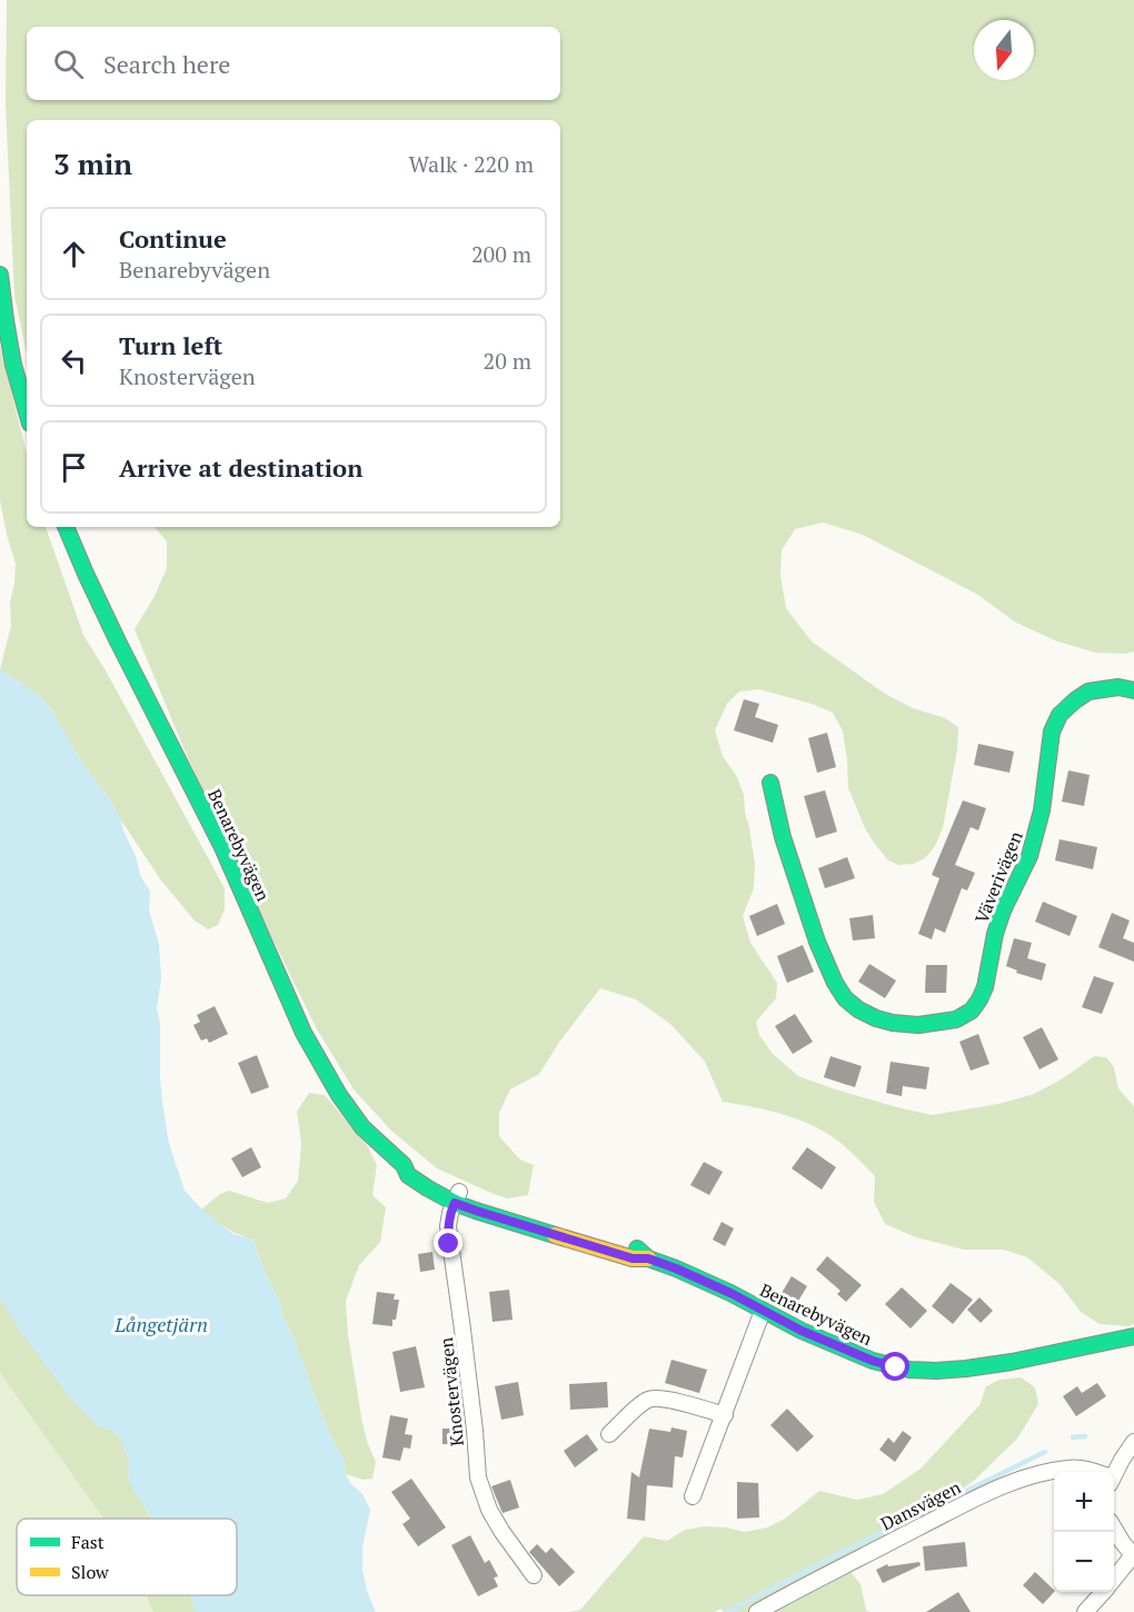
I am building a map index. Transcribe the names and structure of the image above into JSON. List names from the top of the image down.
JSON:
{
  "streets": {
    "street": [
      "Benarebyvägen",
      "Väverivägen",
      "Knostervägen",
      "Dansvägen"
    ]
  },
  "crossings": [
    ["Benarebyvägen", "Knostervägen"]
  ],
  "water": ["Långetjärn"],
  "legend": ["Fast", "Slow"],
  "north": "bottom",
  "page": {
    "search": "Search here",
    "heading": ["3 min", "Walk · 220 m"],
    "list": [
      ["Continue", "Benarebyvägen", "200 m"],
      ["Turn left", "Knostervägen", "20 m"],
      "Arrive at destination"
    ],
    "map_buttons": ["+", "−"]
  }
}
